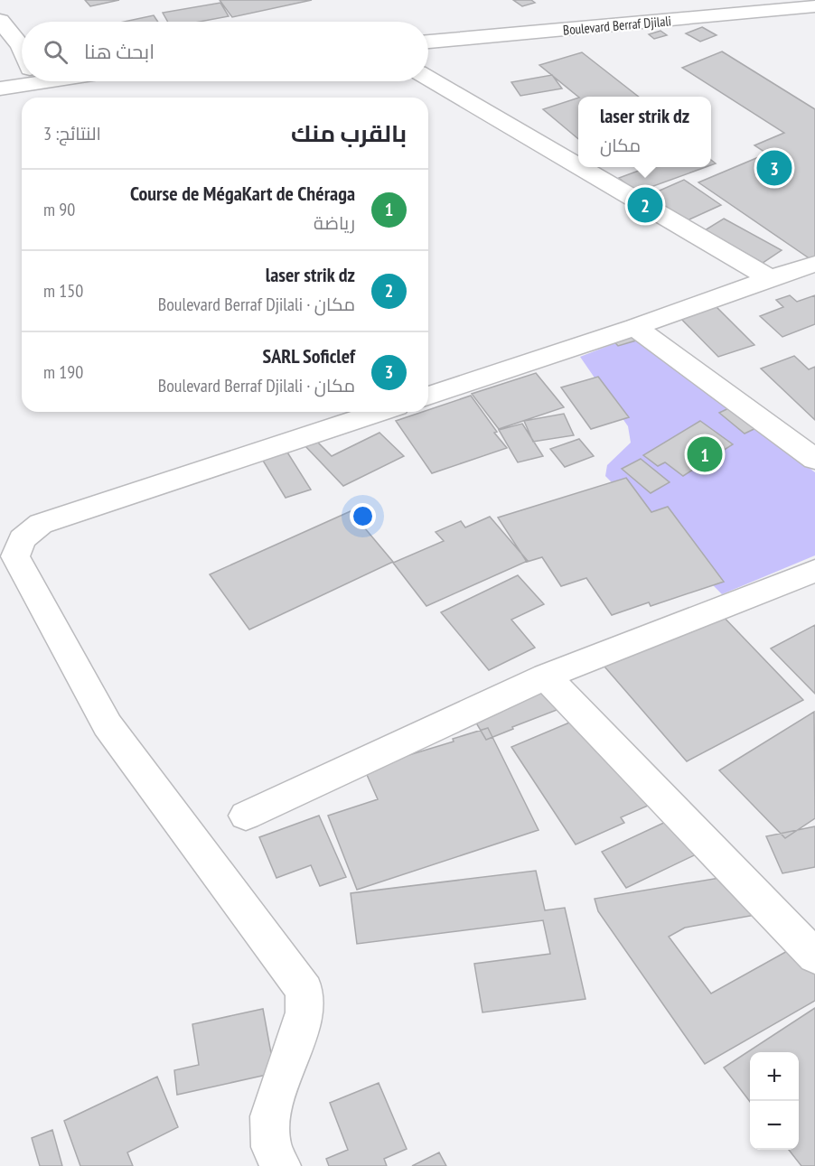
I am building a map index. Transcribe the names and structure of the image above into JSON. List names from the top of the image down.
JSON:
{
  "streets": {
    "main road": ["Boulevard Berraf Djilali"]
  },
  "page": {
    "search": "ابحث هنا",
    "popup": ["laser strik dz", "مكان"],
    "heading": ["بالقرب منك", "النتائج: 3"],
    "pins": ["3", "2", "1"],
    "list": [
      {
        "mark": "1",
        "name": "Course de MégaKart de Chéraga",
        "note": "رياضة",
        "value": "90 m"
      },
      {
        "mark": "2",
        "name": "laser strik dz",
        "note": "مكان · Boulevard Berraf Djilali",
        "value": "150 m"
      },
      {
        "mark": "3",
        "name": "SARL Soficlef",
        "note": "مكان · Boulevard Berraf Djilali",
        "value": "190 m"
      }
    ],
    "map_buttons": ["+", "−"]
  }
}
